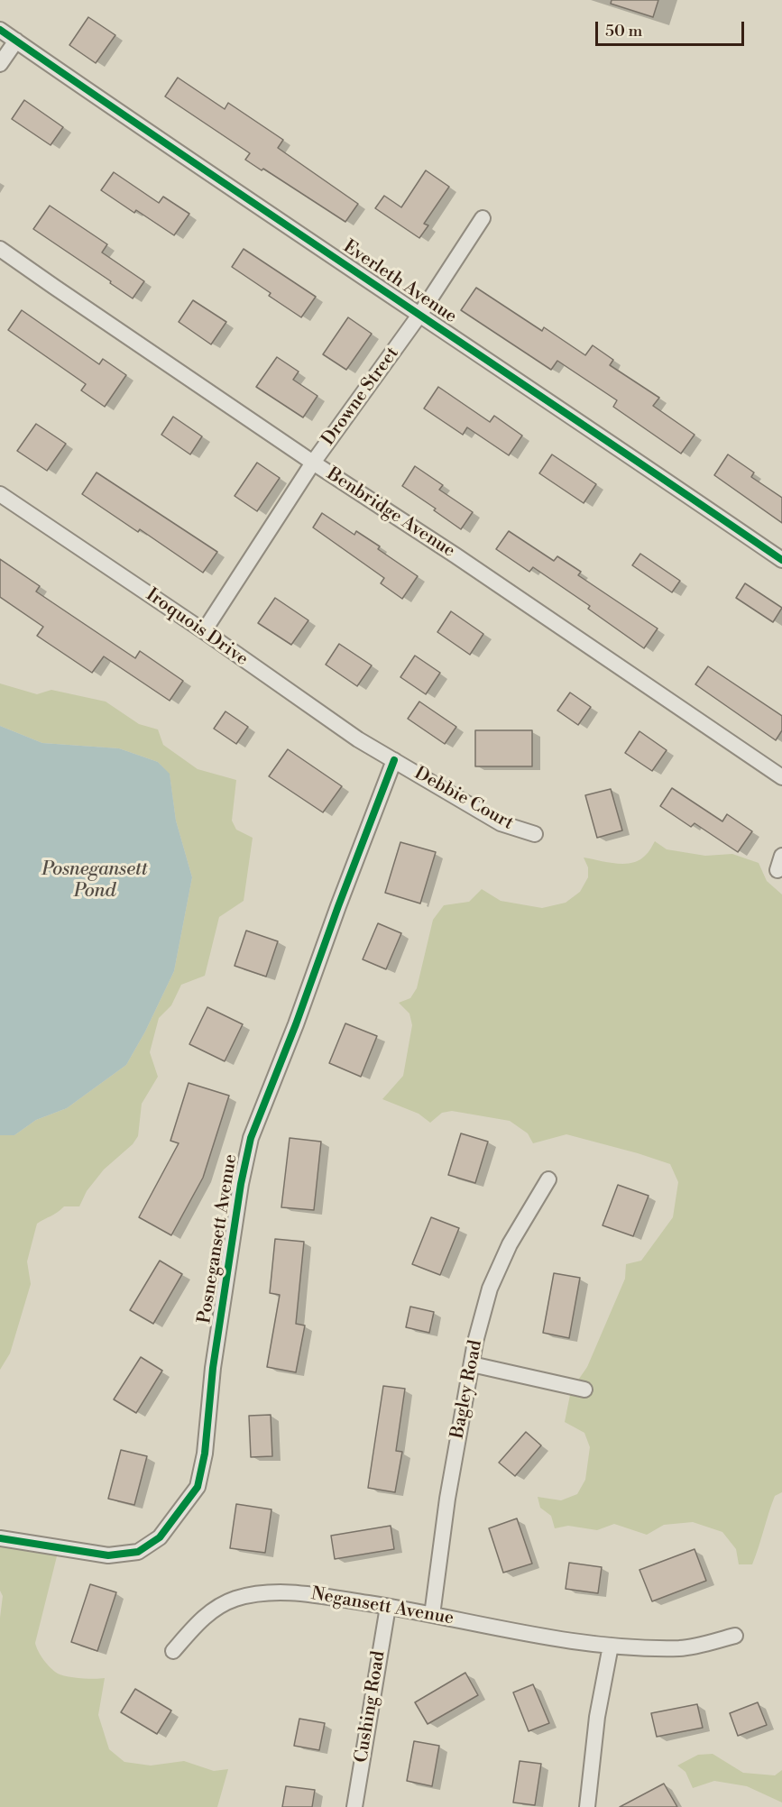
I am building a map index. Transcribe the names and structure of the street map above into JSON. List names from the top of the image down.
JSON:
{
  "streets": {
    "street": [
      "Everleth Avenue",
      "Drowne Street",
      "Benbridge Avenue",
      "Iroquois Drive",
      "Debbie Court",
      "Posnegansett Avenue",
      "Bagley Road",
      "Negansett Avenue",
      "Cushing Road"
    ]
  },
  "crossings": [
    ["Everleth Avenue", "Drowne Street"],
    ["Drowne Street", "Benbridge Avenue"],
    ["Drowne Street", "Iroquois Drive"],
    ["Iroquois Drive", "Debbie Court"],
    ["Iroquois Drive", "Posnegansett Avenue"],
    ["Debbie Court", "Posnegansett Avenue"],
    ["Bagley Road", "Negansett Avenue"],
    ["Negansett Avenue", "Cushing Road"]
  ],
  "water": ["Posnegansett Pond"],
  "scale_bar": "50 m"
}
